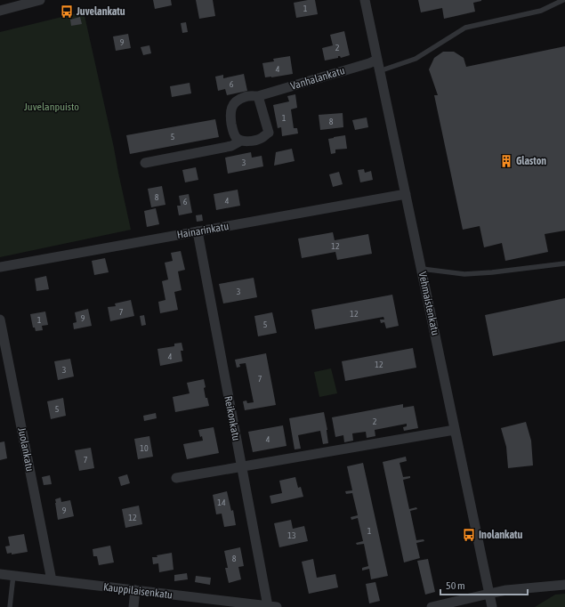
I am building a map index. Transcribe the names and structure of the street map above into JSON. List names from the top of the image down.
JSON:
{
  "streets": {
    "street": [
      "Vanhalankatu",
      "Hainarinkatu",
      "Vehmaistenkatu",
      "Reikonkatu",
      "Juolankatu",
      "Kauppilaisenkatu"
    ]
  },
  "crossings": [
    ["Vanhalankatu", "Vehmaistenkatu"],
    ["Hainarinkatu", "Vehmaistenkatu"],
    ["Hainarinkatu", "Reikonkatu"],
    ["Reikonkatu", "Kauppilaisenkatu"],
    ["Juolankatu", "Kauppilaisenkatu"]
  ],
  "parks": ["Juvelanpuisto"],
  "places": {
    "bus stop": ["Juvelankatu", "Inolankatu"],
    "building": ["Glaston"]
  },
  "house_numbers": [
    "1",
    "9",
    "2",
    "4",
    "6",
    "1",
    "8",
    "5",
    "3",
    "8",
    "4",
    "6",
    "12",
    "3",
    "7",
    "12",
    "9",
    "1",
    "5",
    "4",
    "12",
    "3",
    "7",
    "5",
    "2",
    "4",
    "10",
    "7",
    "14",
    "9",
    "12",
    "1",
    "13",
    "8"
  ],
  "scale_bar": "50 m"
}
